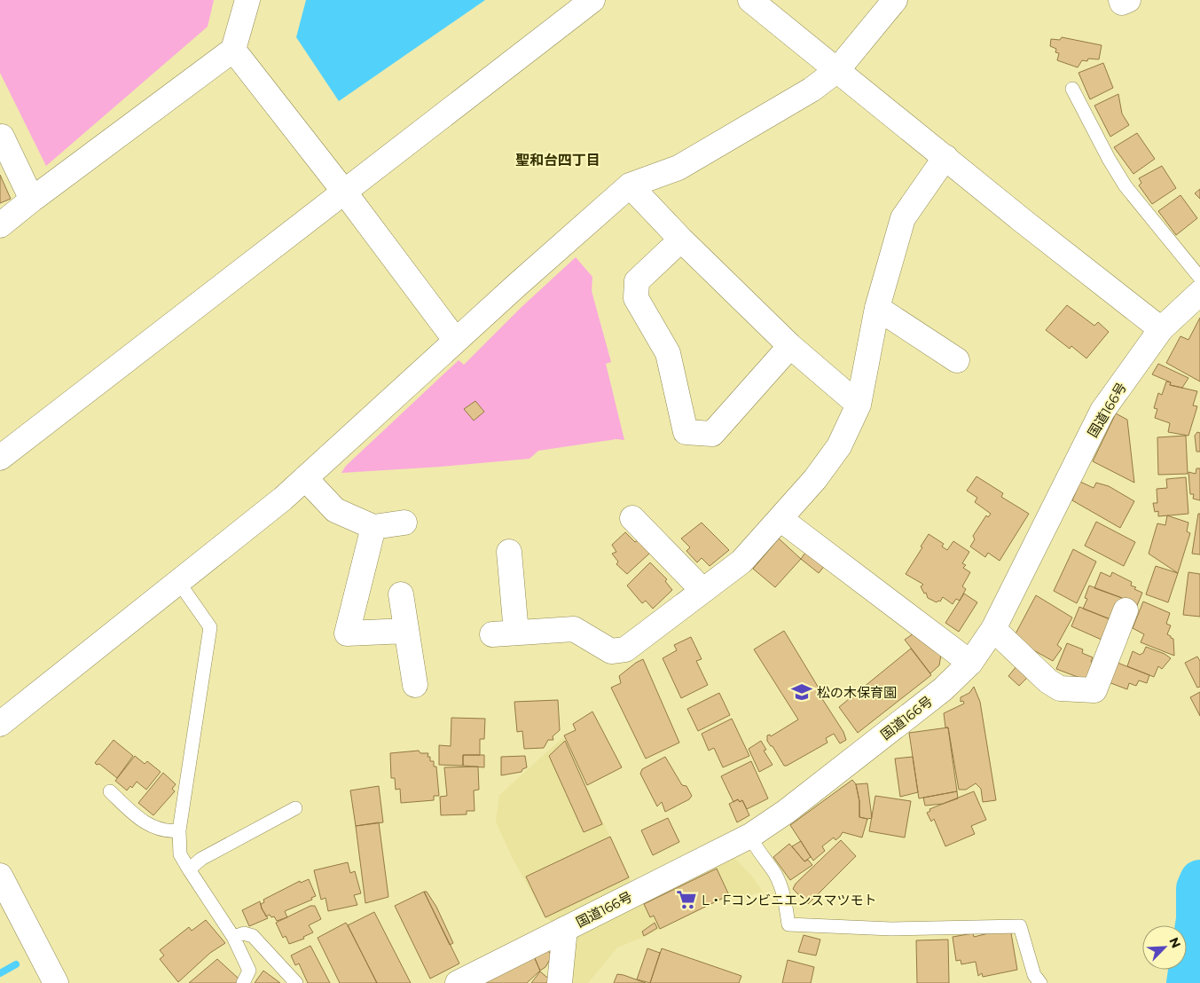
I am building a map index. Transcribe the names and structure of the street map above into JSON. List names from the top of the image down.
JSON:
{
  "streets": {
    "main road": ["国道166号"]
  },
  "districts": ["聖和台四丁目"],
  "places": {
    "school or university": ["松の木保育園"],
    "supermarket": ["L・Fコンビニエンスマツモト"]
  },
  "north": "top right"
}
